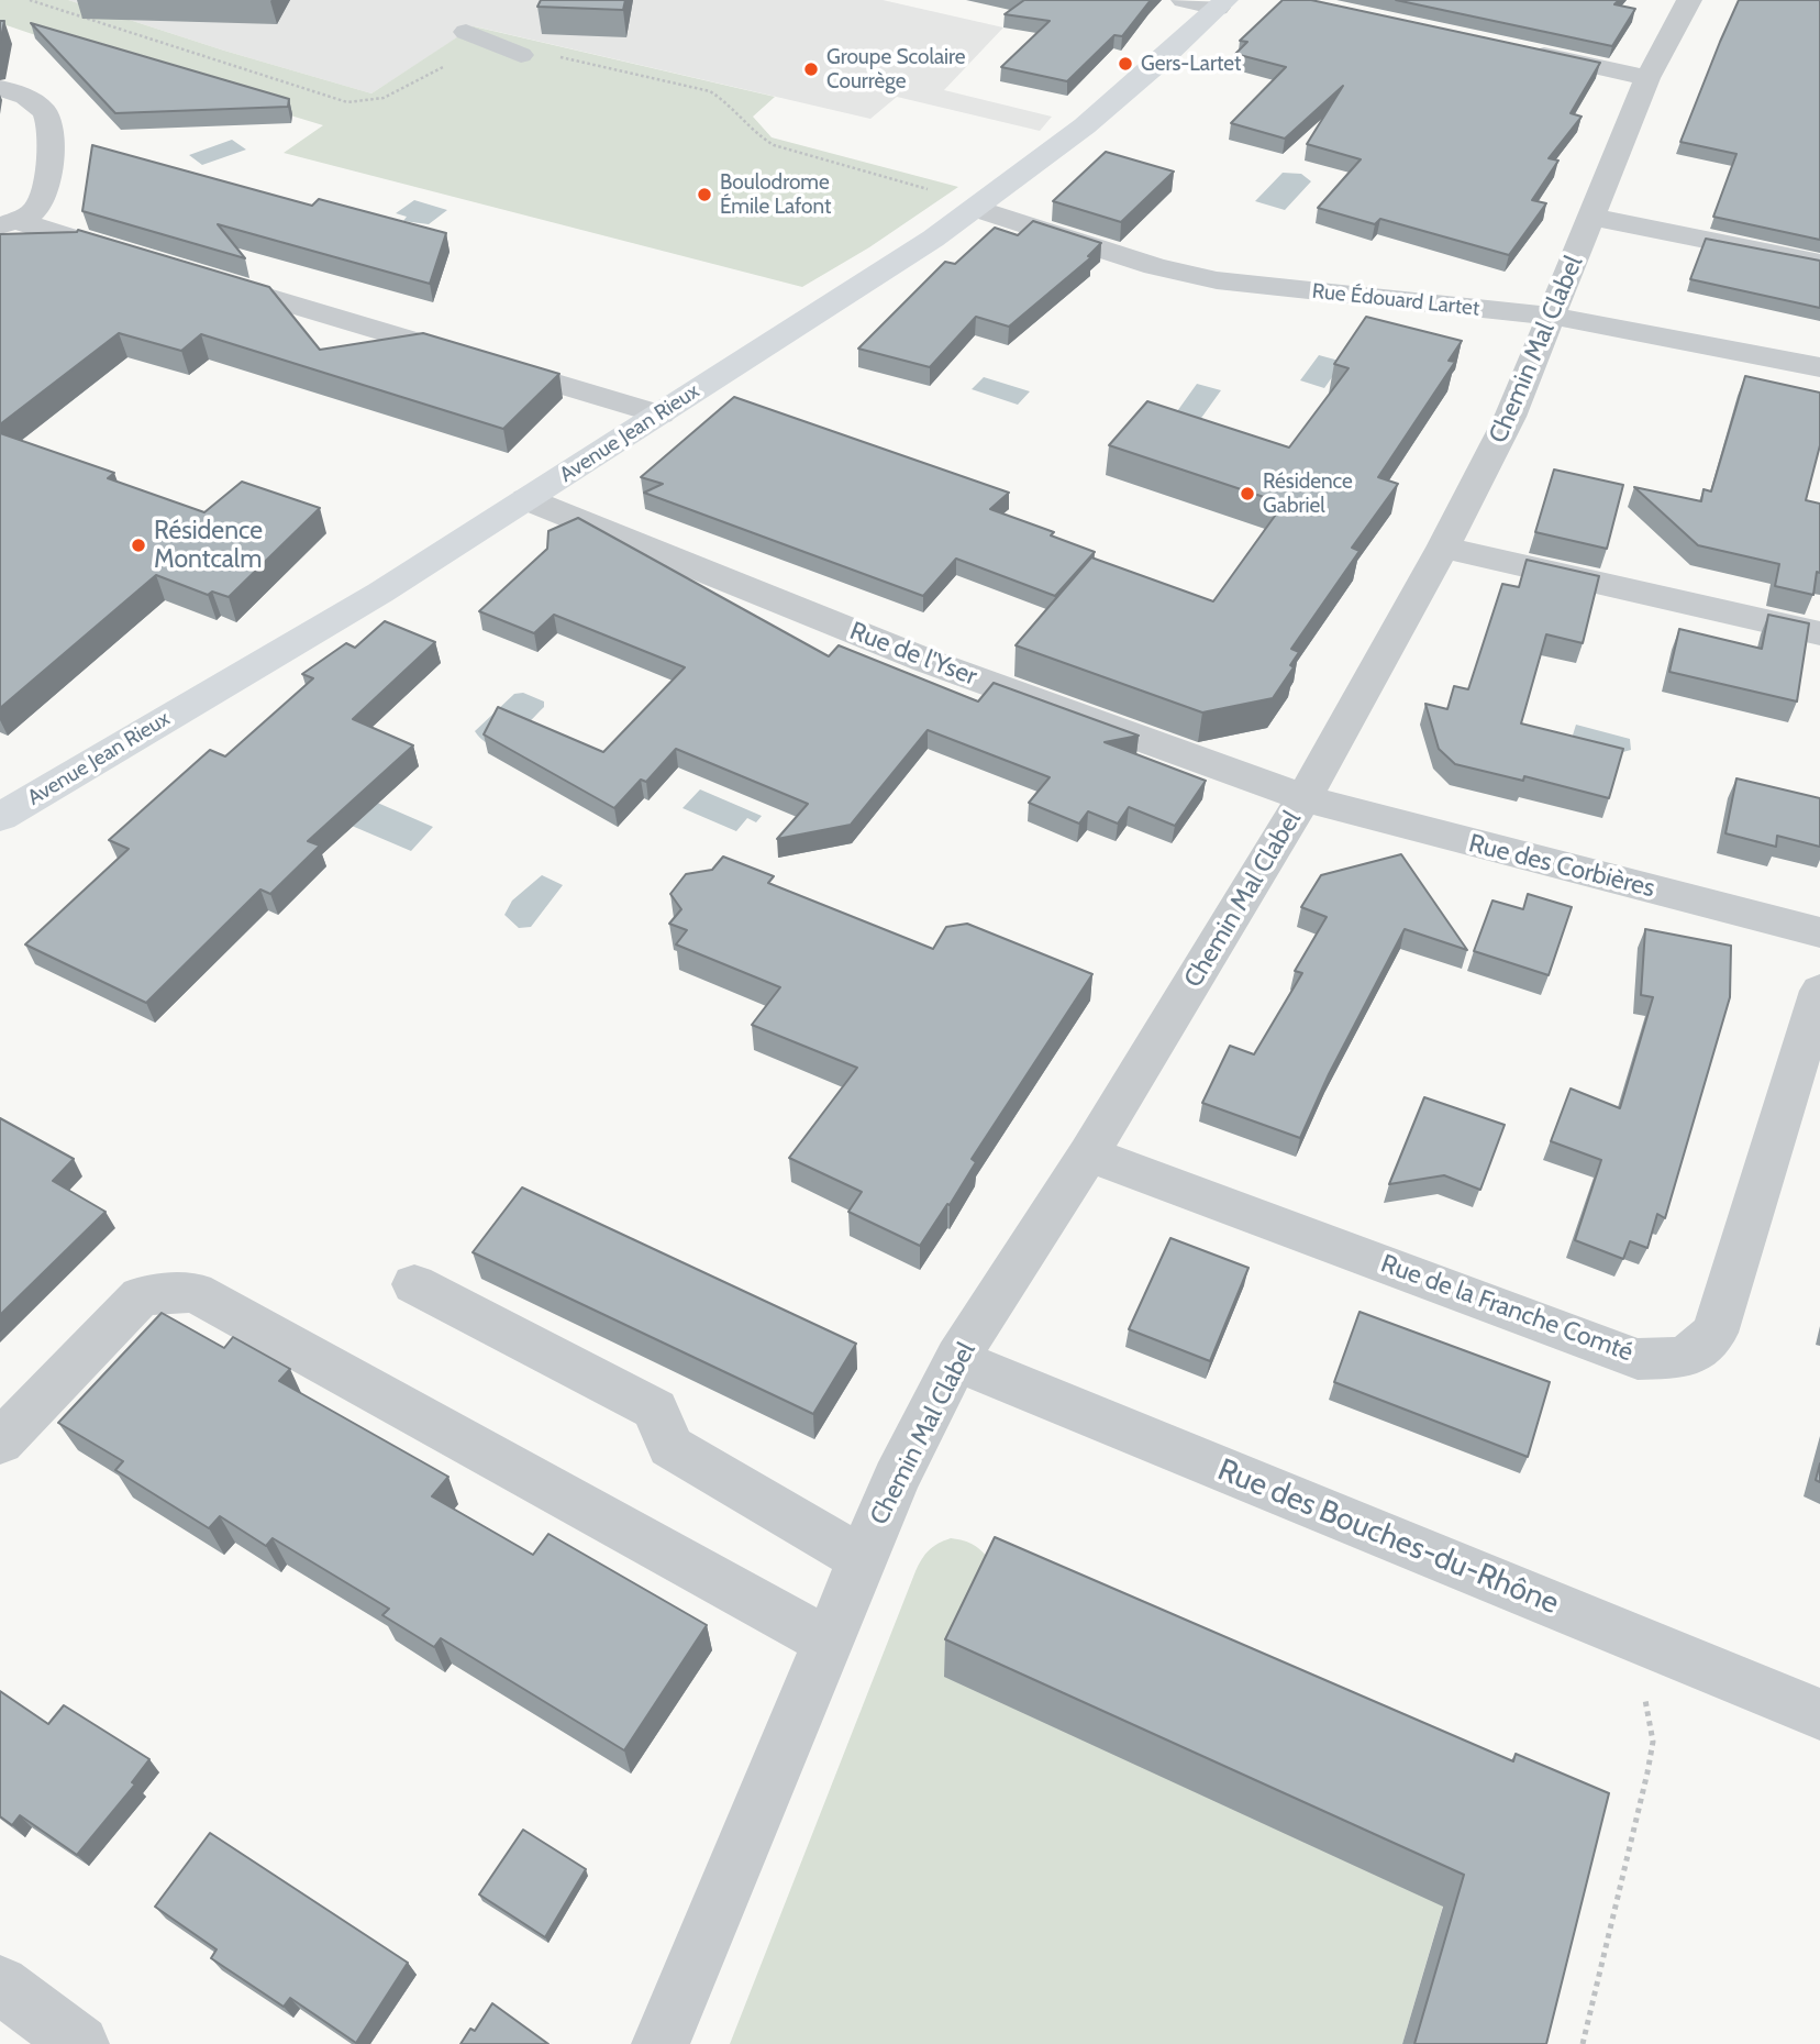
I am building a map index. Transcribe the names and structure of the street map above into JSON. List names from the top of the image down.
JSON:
{
  "streets": {
    "main road": ["Avenue Jean Rieux"],
    "street": [
      "Rue Édouard Lartet",
      "Chemin Mal Clabel",
      "Rue de l'Yser",
      "Rue des Corbières",
      "Rue de la Franche Comté",
      "Rue des Bouches-du-Rhône"
    ]
  },
  "crossings": [
    ["Rue Édouard Lartet", "Chemin Mal Clabel"],
    ["Rue Édouard Lartet", "Avenue Jean Rieux"],
    ["Chemin Mal Clabel", "Rue de l'Yser"],
    ["Chemin Mal Clabel", "Rue des Corbières"],
    ["Chemin Mal Clabel", "Rue de la Franche Comté"],
    ["Chemin Mal Clabel", "Rue des Bouches-du-Rhône"],
    ["Avenue Jean Rieux", "Rue de l'Yser"],
    ["Rue de l'Yser", "Rue des Corbières"]
  ],
  "places": [
    "Gers-Lartet",
    "Groupe Scolaire Courrège",
    "Boulodrome Émile Lafont",
    "Résidence Gabriel",
    "Résidence Montcalm"
  ]
}
